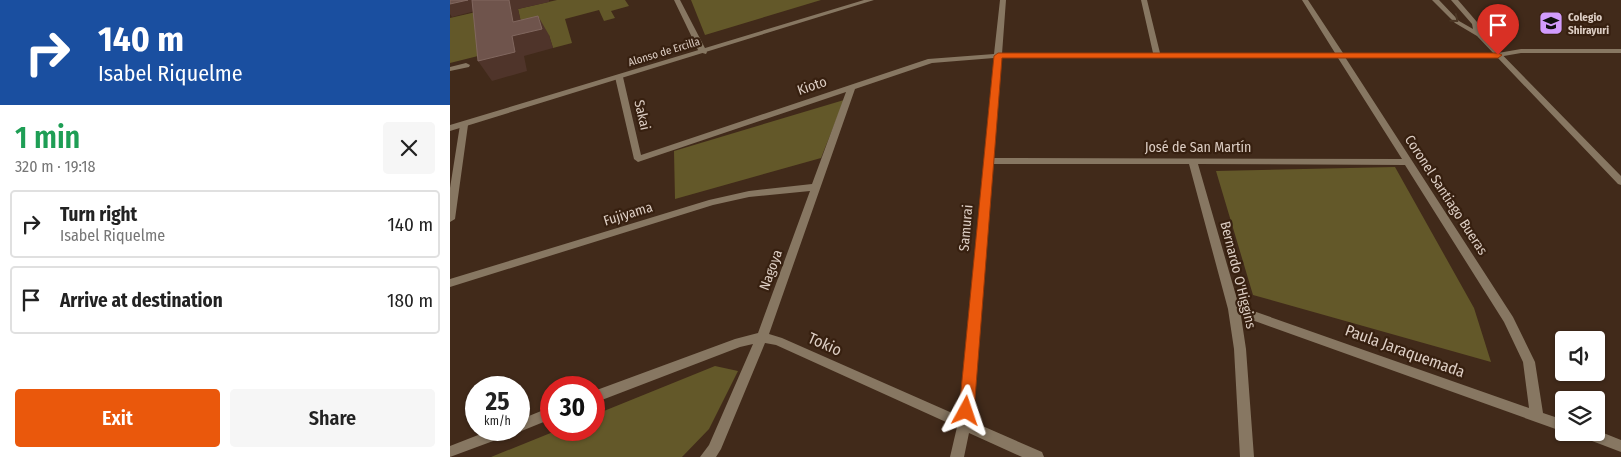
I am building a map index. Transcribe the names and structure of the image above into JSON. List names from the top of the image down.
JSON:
{
  "streets": {
    "street": [
      "Alonso de Ercilla",
      "Kioto",
      "Sakai",
      "José de San Martín",
      "Coronel Santiago Bueras",
      "Fujiyama",
      "Samurai",
      "Nagoya",
      "Bernardo O'Higgins",
      "Tokio",
      "Paula Jaraquemada"
    ]
  },
  "crossings": [
    ["Alonso de Ercilla", "Sakai"],
    ["Kioto", "Sakai"],
    ["Kioto", "Coronel Santiago Bueras"],
    ["Kioto", "Samurai"],
    ["Kioto", "Nagoya"],
    ["José de San Martín", "Coronel Santiago Bueras"],
    ["José de San Martín", "Samurai"],
    ["José de San Martín", "Bernardo O'Higgins"],
    ["Coronel Santiago Bueras", "Paula Jaraquemada"],
    ["Fujiyama", "Nagoya"],
    ["Samurai", "Tokio"],
    ["Nagoya", "Tokio"],
    ["Bernardo O'Higgins", "Paula Jaraquemada"]
  ],
  "places": {
    "school or university": ["Colegio Shirayuri"]
  },
  "page": {
    "turn": ["140 m", "Isabel Riquelme"],
    "heading": ["1 min", "320 m · 19:18"],
    "list": [
      {
        "name": "Turn right",
        "note": "Isabel Riquelme",
        "value": "140 m"
      },
      {
        "name": "Arrive at destination",
        "value": "180 m"
      }
    ],
    "speed": "25 km/h",
    "limit": "30",
    "buttons": ["Exit", "Share"]
  }
}
